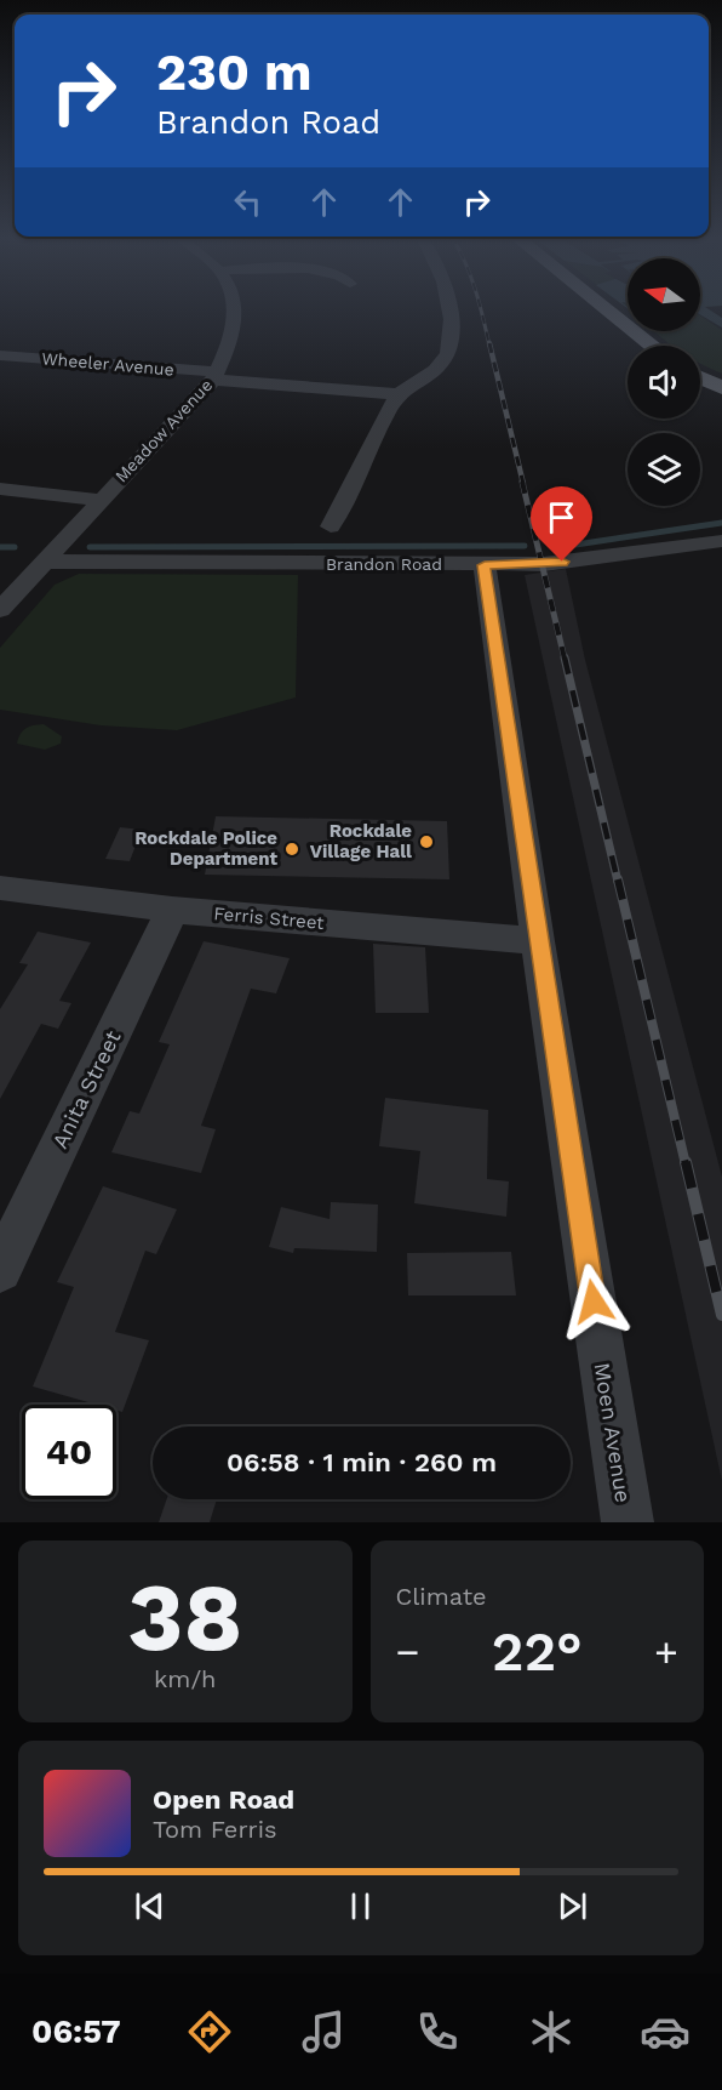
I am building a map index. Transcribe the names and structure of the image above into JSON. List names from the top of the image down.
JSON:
{
  "streets": {
    "street": [
      "Wheeler Avenue",
      "Meadow Avenue",
      "Brandon Road",
      "Ferris Street",
      "Anita Street",
      "Moen Avenue"
    ]
  },
  "crossings": [
    ["Wheeler Avenue", "Meadow Avenue"],
    ["Meadow Avenue", "Brandon Road"],
    ["Brandon Road", "Moen Avenue"],
    ["Ferris Street", "Anita Street"],
    ["Ferris Street", "Moen Avenue"]
  ],
  "places": ["Rockdale Village Hall", "Rockdale Police Department"],
  "north": "left",
  "page": {
    "turn": ["230 m", "Brandon Road"],
    "limit": "40",
    "trip": "06:58 · 1 min · 260 m",
    "tile": [
      ["38", "km/h"],
      "Climate"
    ],
    "heat": ["−", "22°", "+"],
    "song": ["Open Road", "Tom Ferris"],
    "tabs": "06:57"
  }
}
